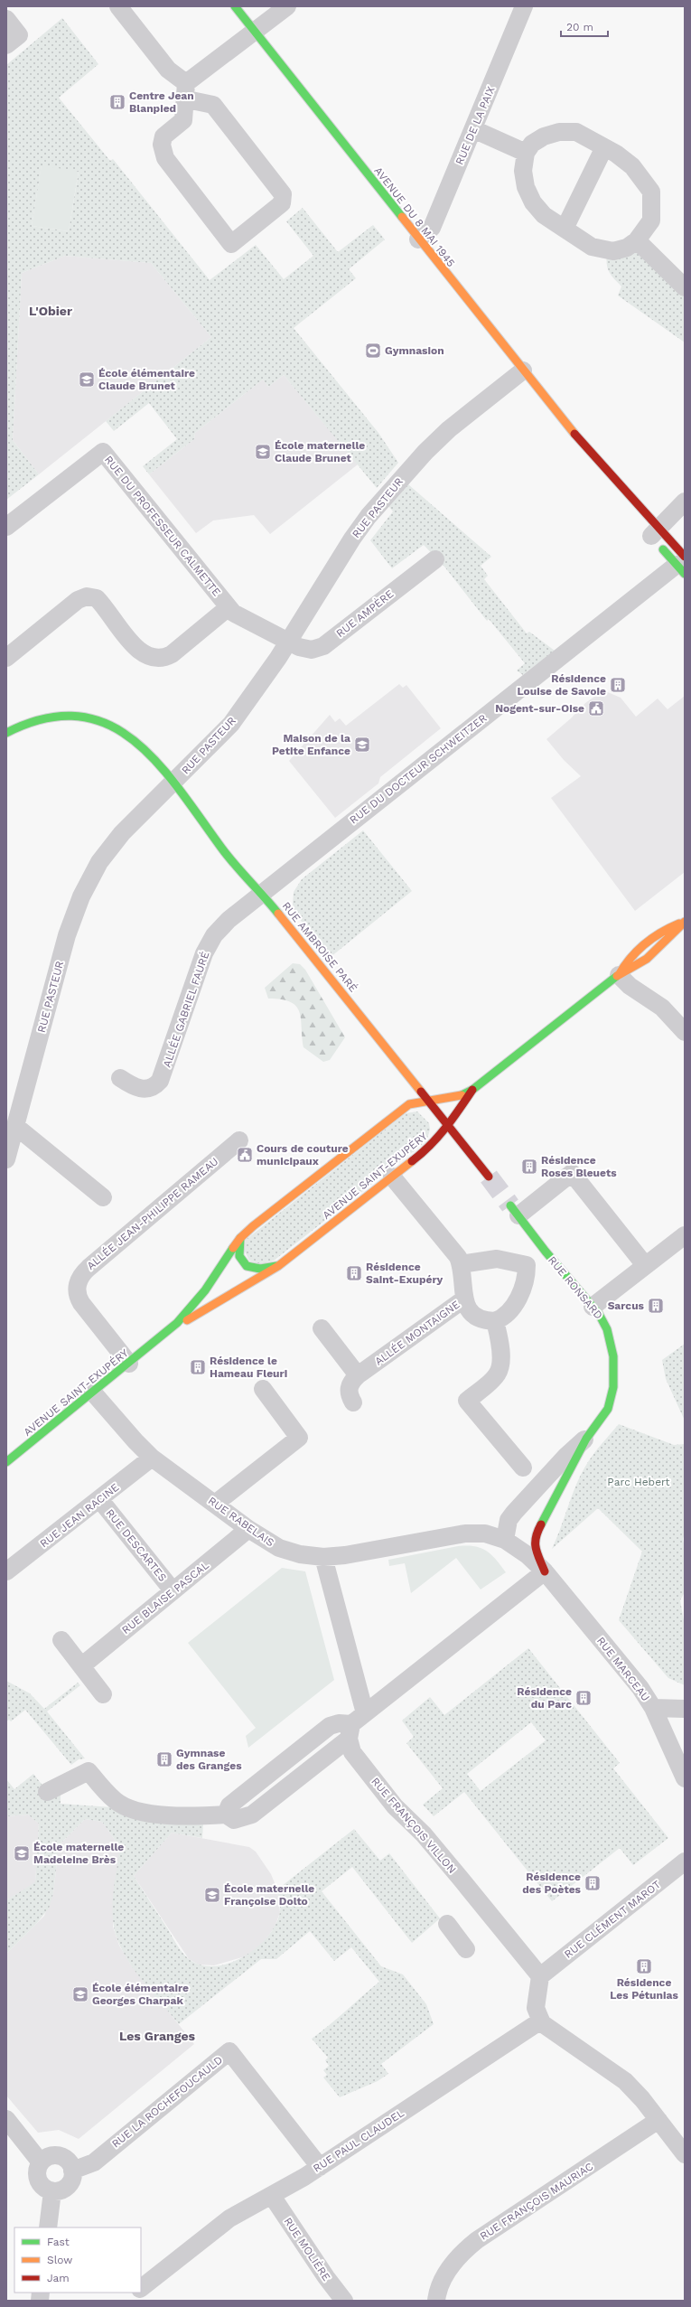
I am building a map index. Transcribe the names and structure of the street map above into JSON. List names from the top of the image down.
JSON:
{
  "streets": {
    "street": [
      "RUE DE LA PAIX",
      "AVENUE DU 8 MAI 1945",
      "RUE PASTEUR",
      "RUE DU PROFESSEUR CALMETTE",
      "RUE AMPÈRE",
      "RUE DU DOCTEUR SCHWEITZER",
      "RUE AMBROISE PARÉ",
      "ALLÉE GABRIEL FAURÉ",
      "AVENUE SAINT-EXUPÉRY",
      "ALLÉE JEAN-PHILIPPE RAMEAU",
      "RUE RONSARD",
      "ALLÉE MONTAIGNE",
      "RUE JEAN RACINE",
      "RUE RABELAIS",
      "RUE DESCARTES",
      "RUE BLAISE PASCAL",
      "RUE MARCEAU",
      "RUE FRANÇOIS VILLON",
      "RUE CLÉMENT MAROT",
      "RUE LA ROCHEFOUCAULD",
      "RUE PAUL CLAUDEL",
      "RUE FRANÇOIS MAURIAC",
      "RUE MOLIÈRE"
    ]
  },
  "crossings": [
    ["RUE DE LA PAIX", "AVENUE DU 8 MAI 1945"],
    ["AVENUE DU 8 MAI 1945", "RUE PASTEUR"],
    ["AVENUE DU 8 MAI 1945", "RUE DU DOCTEUR SCHWEITZER"],
    ["RUE PASTEUR", "RUE DU PROFESSEUR CALMETTE"],
    ["RUE PASTEUR", "RUE AMPÈRE"],
    ["RUE PASTEUR", "RUE AMBROISE PARÉ"],
    ["RUE DU PROFESSEUR CALMETTE", "RUE AMPÈRE"],
    ["RUE DU DOCTEUR SCHWEITZER", "RUE AMBROISE PARÉ"],
    ["RUE DU DOCTEUR SCHWEITZER", "ALLÉE GABRIEL FAURÉ"],
    ["RUE AMBROISE PARÉ", "ALLÉE GABRIEL FAURÉ"],
    ["RUE AMBROISE PARÉ", "AVENUE SAINT-EXUPÉRY"],
    ["AVENUE SAINT-EXUPÉRY", "ALLÉE JEAN-PHILIPPE RAMEAU"],
    ["AVENUE SAINT-EXUPÉRY", "ALLÉE MONTAIGNE"],
    ["AVENUE SAINT-EXUPÉRY", "RUE RABELAIS"],
    ["RUE RONSARD", "RUE RABELAIS"],
    ["RUE RONSARD", "RUE MARCEAU"],
    ["RUE JEAN RACINE", "RUE RABELAIS"],
    ["RUE JEAN RACINE", "RUE DESCARTES"],
    ["RUE RABELAIS", "RUE BLAISE PASCAL"],
    ["RUE RABELAIS", "RUE MARCEAU"],
    ["RUE RABELAIS", "RUE FRANÇOIS VILLON"],
    ["RUE DESCARTES", "RUE BLAISE PASCAL"],
    ["RUE FRANÇOIS VILLON", "RUE CLÉMENT MAROT"],
    ["RUE LA ROCHEFOUCAULD", "RUE PAUL CLAUDEL"],
    ["RUE PAUL CLAUDEL", "RUE MOLIÈRE"]
  ],
  "districts": ["L'Obier", "Les Granges"],
  "parks": ["Parc Hebert"],
  "places": {
    "building": [
      "Centre Jean Blanpied",
      "Résidence Louise de Savoie",
      "Résidence Roses Bleuets",
      "Résidence Saint-Exupéry",
      "Sarcus",
      "Résidence le Hameau Fleuri",
      "Résidence du Parc",
      "Gymnase des Granges",
      "Résidence des Poètes",
      "Résidence Les Pétunias"
    ],
    "sports": ["Gymnasion"],
    "school or university": [
      "École élémentaire Claude Brunet",
      "École maternelle Claude Brunet",
      "Maison de la Petite Enfance",
      "École maternelle Madeleine Brès",
      "École maternelle Françoise Dolto",
      "École élémentaire Georges Charpak"
    ],
    "public building": ["Nogent-sur-Oise", "Cours de couture municipaux"]
  },
  "legend": ["Fast", "Slow", "Jam"],
  "scale_bar": "20 m"
}
